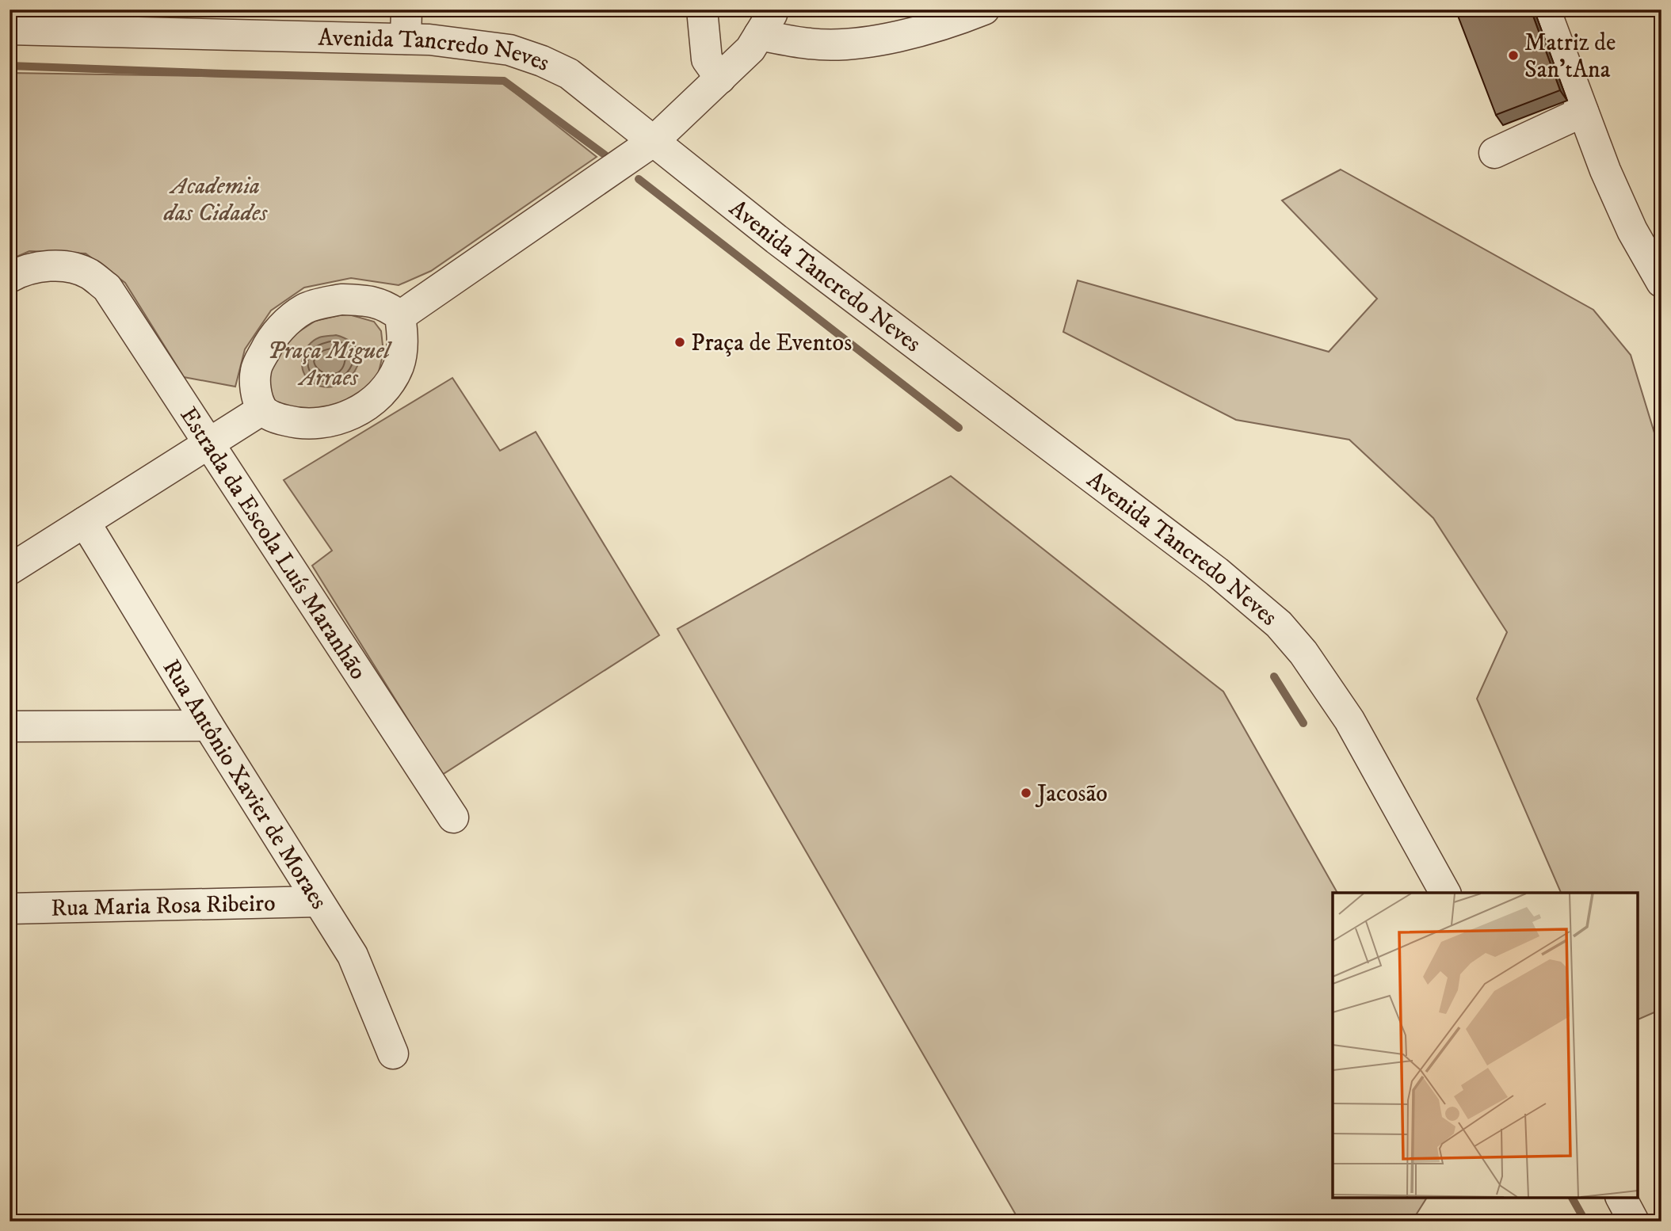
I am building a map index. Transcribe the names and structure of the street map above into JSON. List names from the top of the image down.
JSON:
{
  "streets": {
    "street": [
      "Avenida Tancredo Neves",
      "Estrada da Escola Luís Maranhão",
      "Rua Antônio Xavier de Moraes",
      "Rua Maria Rosa Ribeiro"
    ]
  },
  "crossings": [
    ["Rua Antônio Xavier de Moraes", "Rua Maria Rosa Ribeiro"]
  ],
  "parks": ["Academia das Cidades", "Praça Miguel Arraes"],
  "places": ["Matriz de San'tAna", "Praça de Eventos", "Jacosão"]
}
